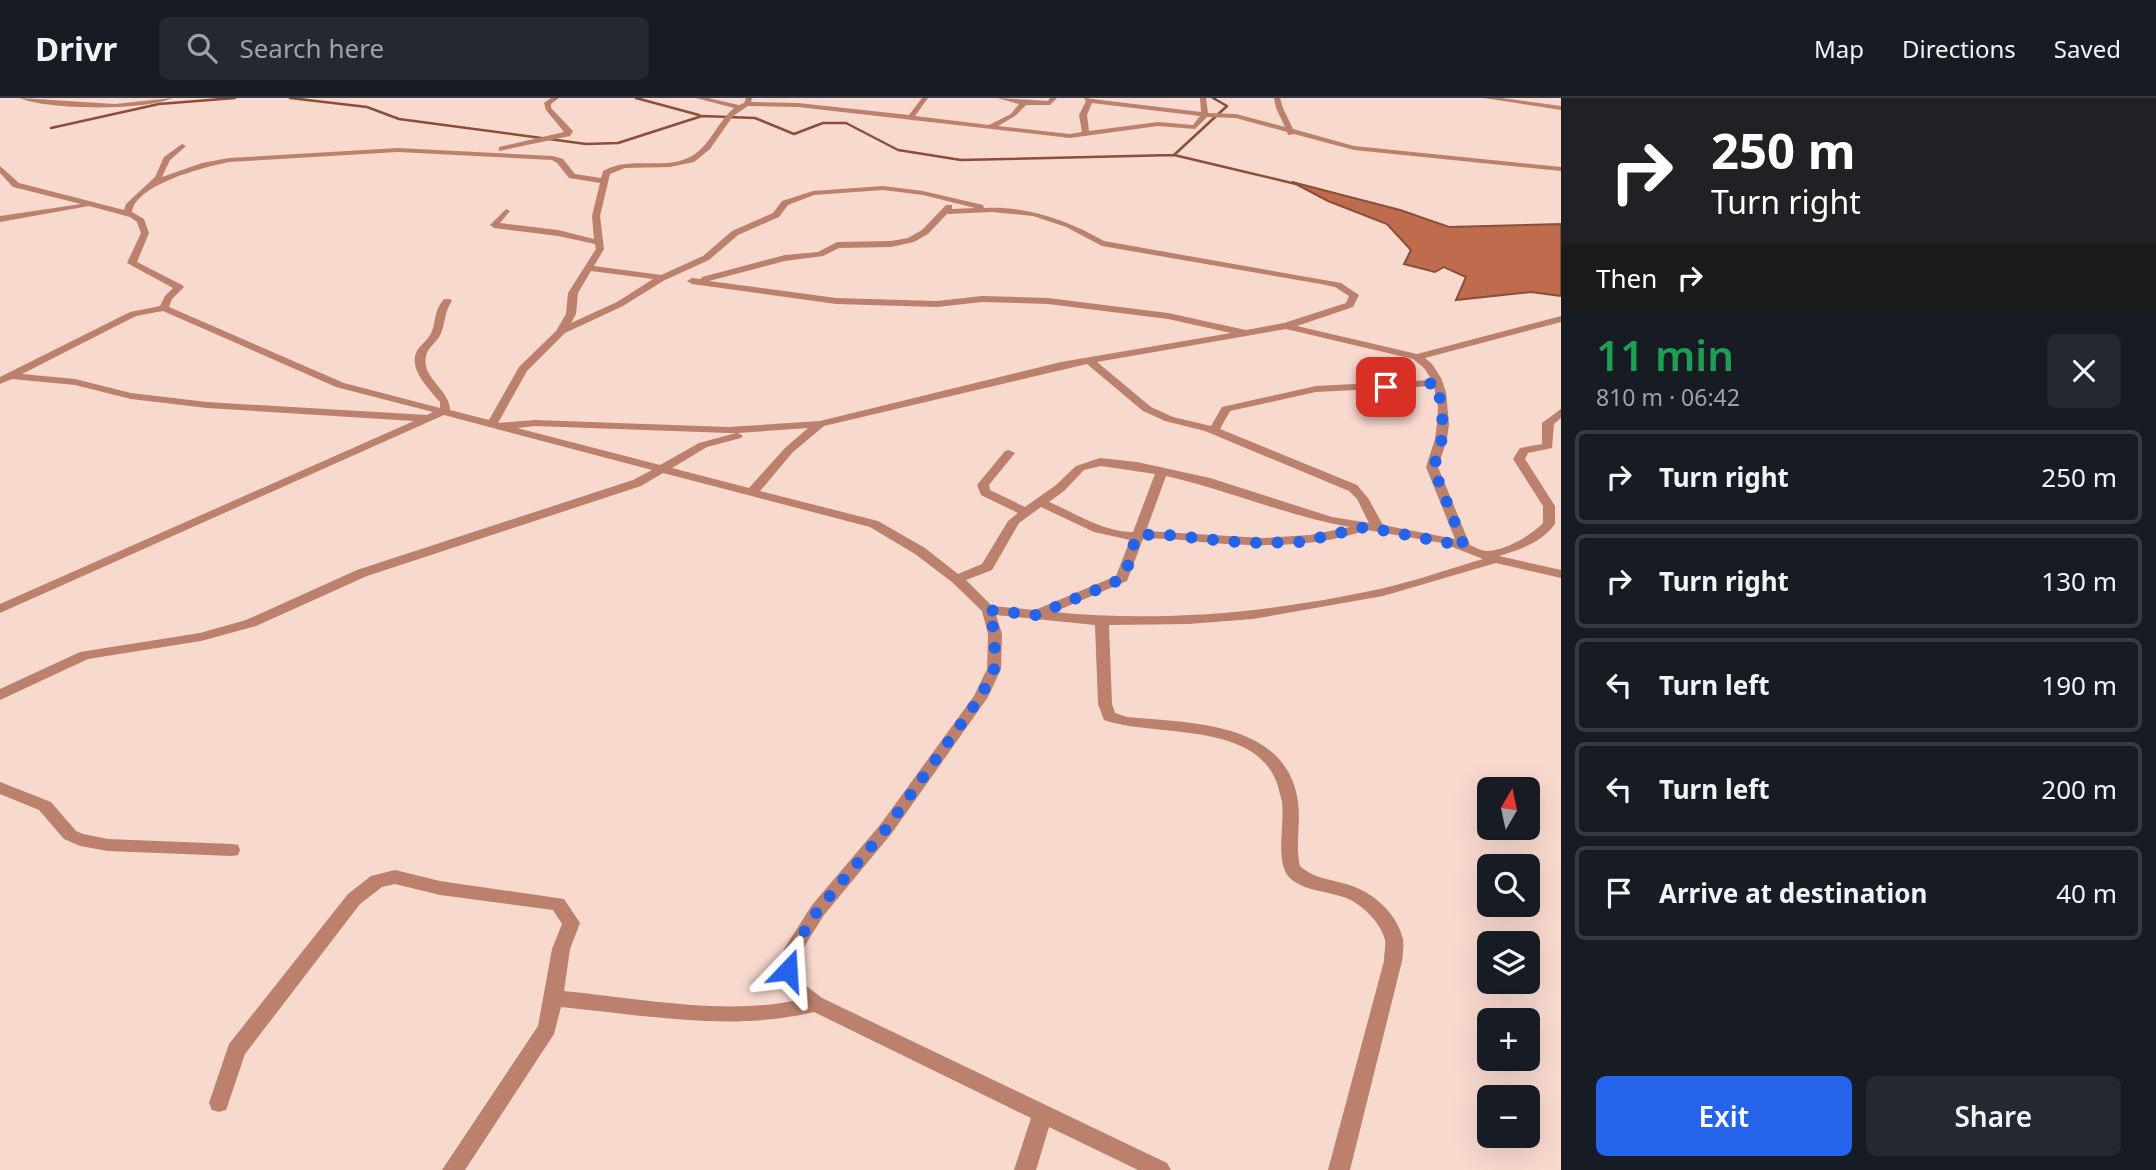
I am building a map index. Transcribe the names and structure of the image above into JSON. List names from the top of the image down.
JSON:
{
  "north": "top",
  "page": {
    "header": "Drivr",
    "search": "Search here",
    "nav": ["Map", "Directions", "Saved"],
    "turn": ["250 m", "Turn right"],
    "then": "Then",
    "heading": ["11 min", "810 m · 06:42"],
    "list": [
      {
        "name": "Turn right",
        "value": "250 m"
      },
      {
        "name": "Turn right",
        "value": "130 m"
      },
      {
        "name": "Turn left",
        "value": "190 m"
      },
      {
        "name": "Turn left",
        "value": "200 m"
      },
      {
        "name": "Arrive at destination",
        "value": "40 m"
      }
    ],
    "map_buttons": ["+", "−"],
    "buttons": ["Exit", "Share"]
  }
}
